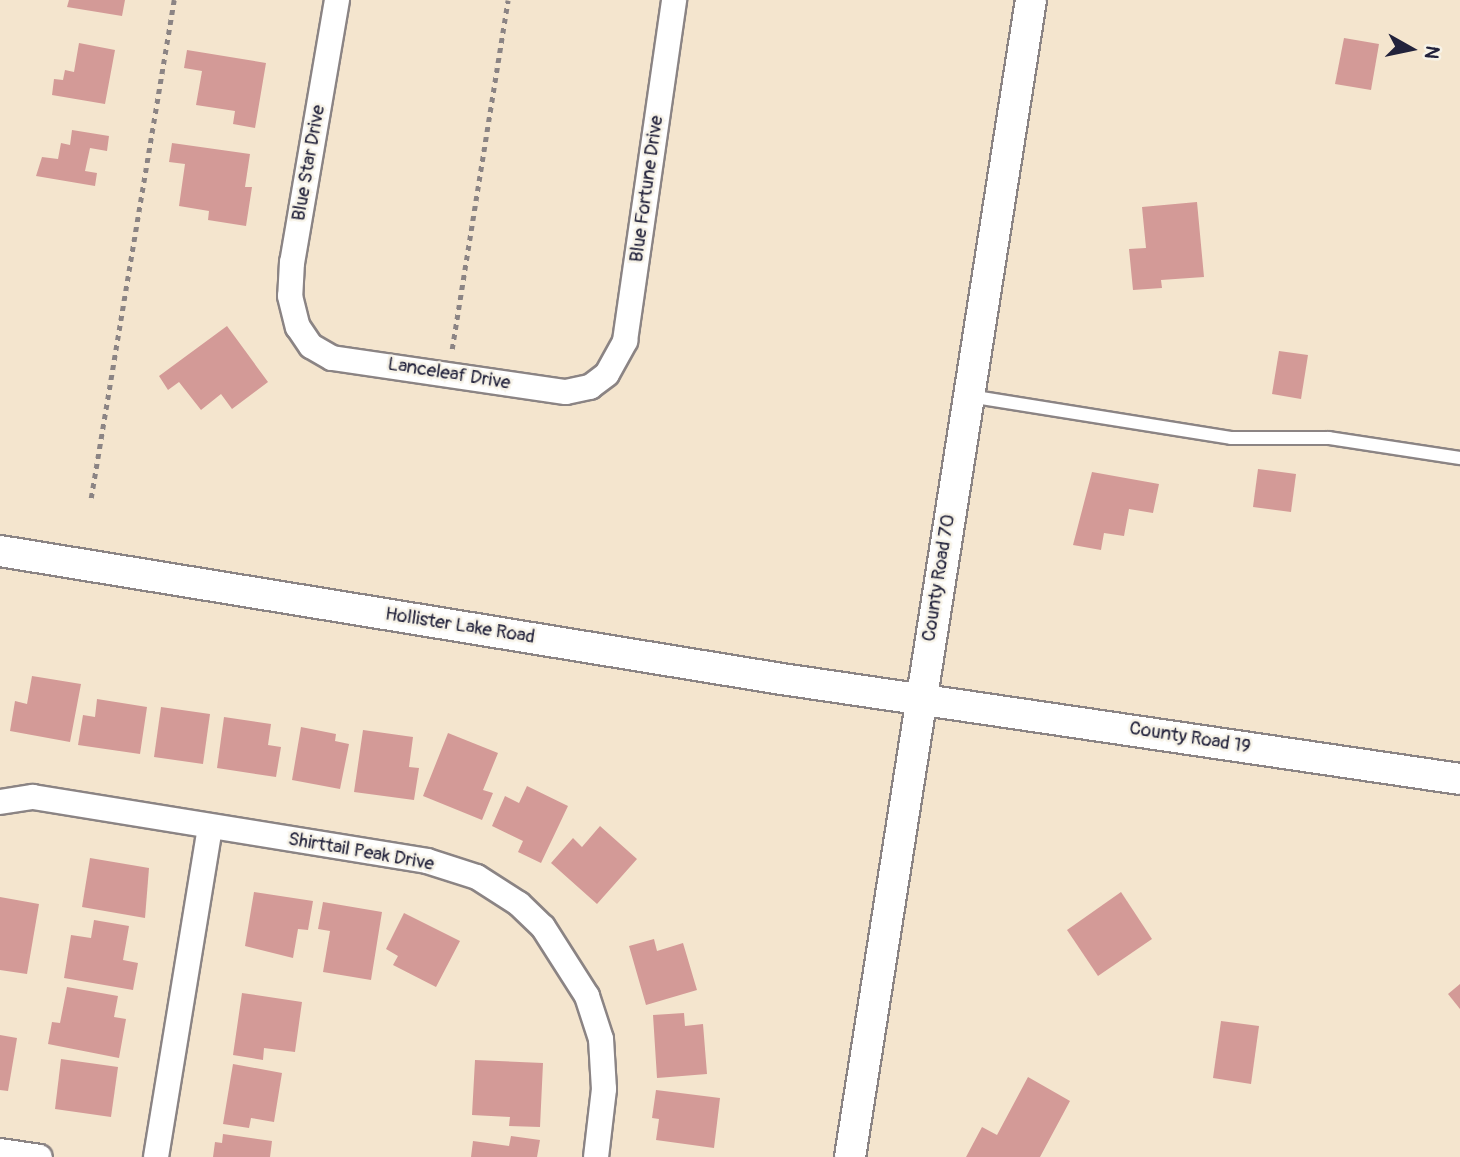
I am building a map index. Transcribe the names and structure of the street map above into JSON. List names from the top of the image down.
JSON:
{
  "streets": {
    "street": [
      "Blue Star Drive",
      "Blue Fortune Drive",
      "Lanceleaf Drive",
      "County Road 70",
      "Hollister Lake Road",
      "County Road 19",
      "Shirttail Peak Drive"
    ]
  },
  "crossings": [
    ["Blue Star Drive", "Lanceleaf Drive"],
    ["Blue Fortune Drive", "Lanceleaf Drive"],
    ["County Road 70", "Hollister Lake Road"],
    ["County Road 70", "County Road 19"],
    ["Hollister Lake Road", "County Road 19"]
  ],
  "north": "right"
}
